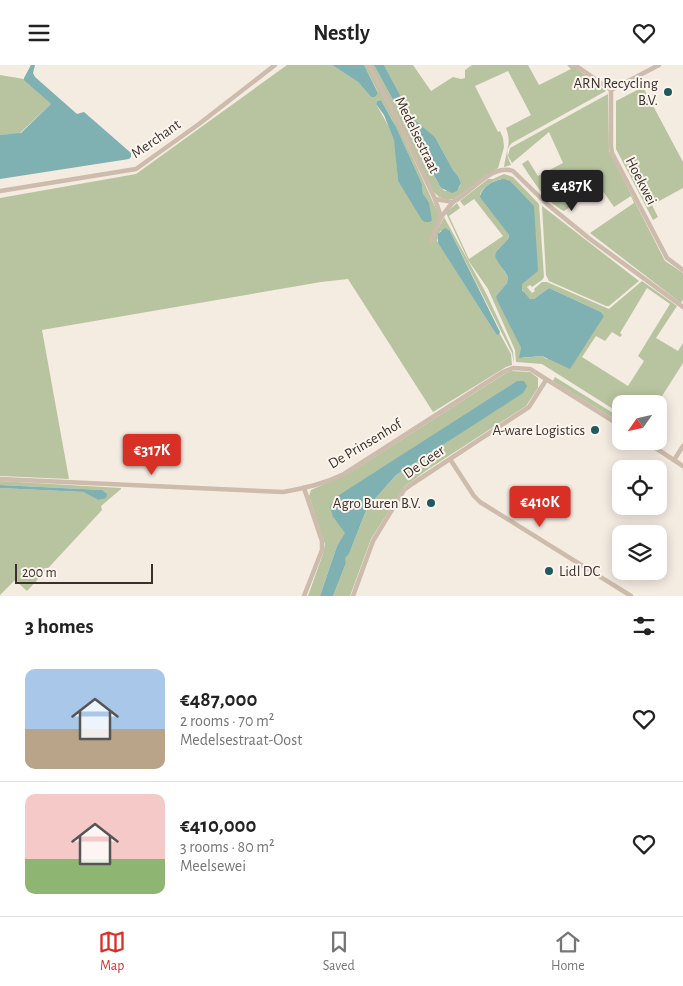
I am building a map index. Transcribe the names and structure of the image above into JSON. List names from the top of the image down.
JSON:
{
  "streets": {
    "street": [
      "Medelsestraat",
      "Merchant",
      "Hoekwei",
      "De Prinsenhof",
      "De Geer"
    ]
  },
  "crossings": [
    ["De Prinsenhof", "De Geer"]
  ],
  "places": [
    "ARN Recycling B.V.",
    "A-ware Logistics",
    "Agro Buren B.V.",
    "Lidl DC"
  ],
  "scale_bar": "200 m",
  "north": "bottom left",
  "page": {
    "header": "Nestly",
    "price": ["€487K", "€317K", "€410K"],
    "scale": "200 m",
    "heading": "3 homes",
    "list": [
      {
        "name": "€487,000",
        "note": "2 rooms · 70 m² · Medelsestraat-Oost"
      },
      {
        "name": "€410,000",
        "note": "3 rooms · 80 m² · Meelsewei"
      }
    ],
    "tabs": ["Map", "Saved", "Home"]
  }
}
